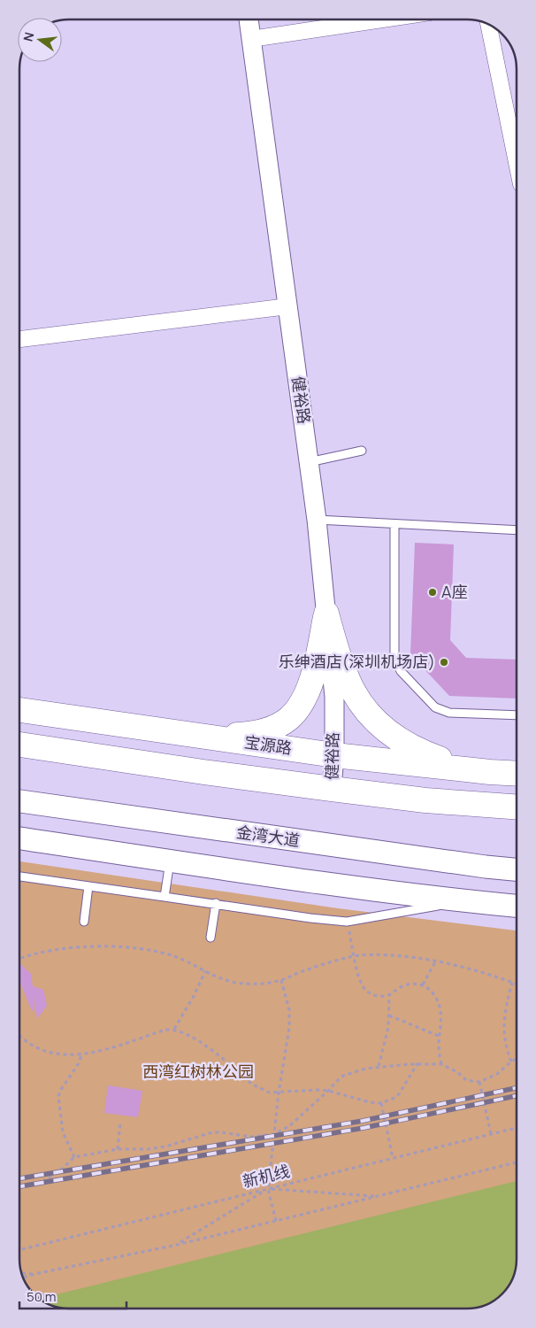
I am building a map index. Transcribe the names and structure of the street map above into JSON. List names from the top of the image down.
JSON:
{
  "streets": {
    "main road": ["宝源路", "金湾大道"],
    "street": ["健裕路"],
    "path": ["新机线"]
  },
  "crossings": [
    ["健裕路", "宝源路"]
  ],
  "parks": ["西湾红树林公园"],
  "places": ["A座", "乐绅酒店(深圳机场店)"],
  "scale_bar": "50 m",
  "north": "left"
}
